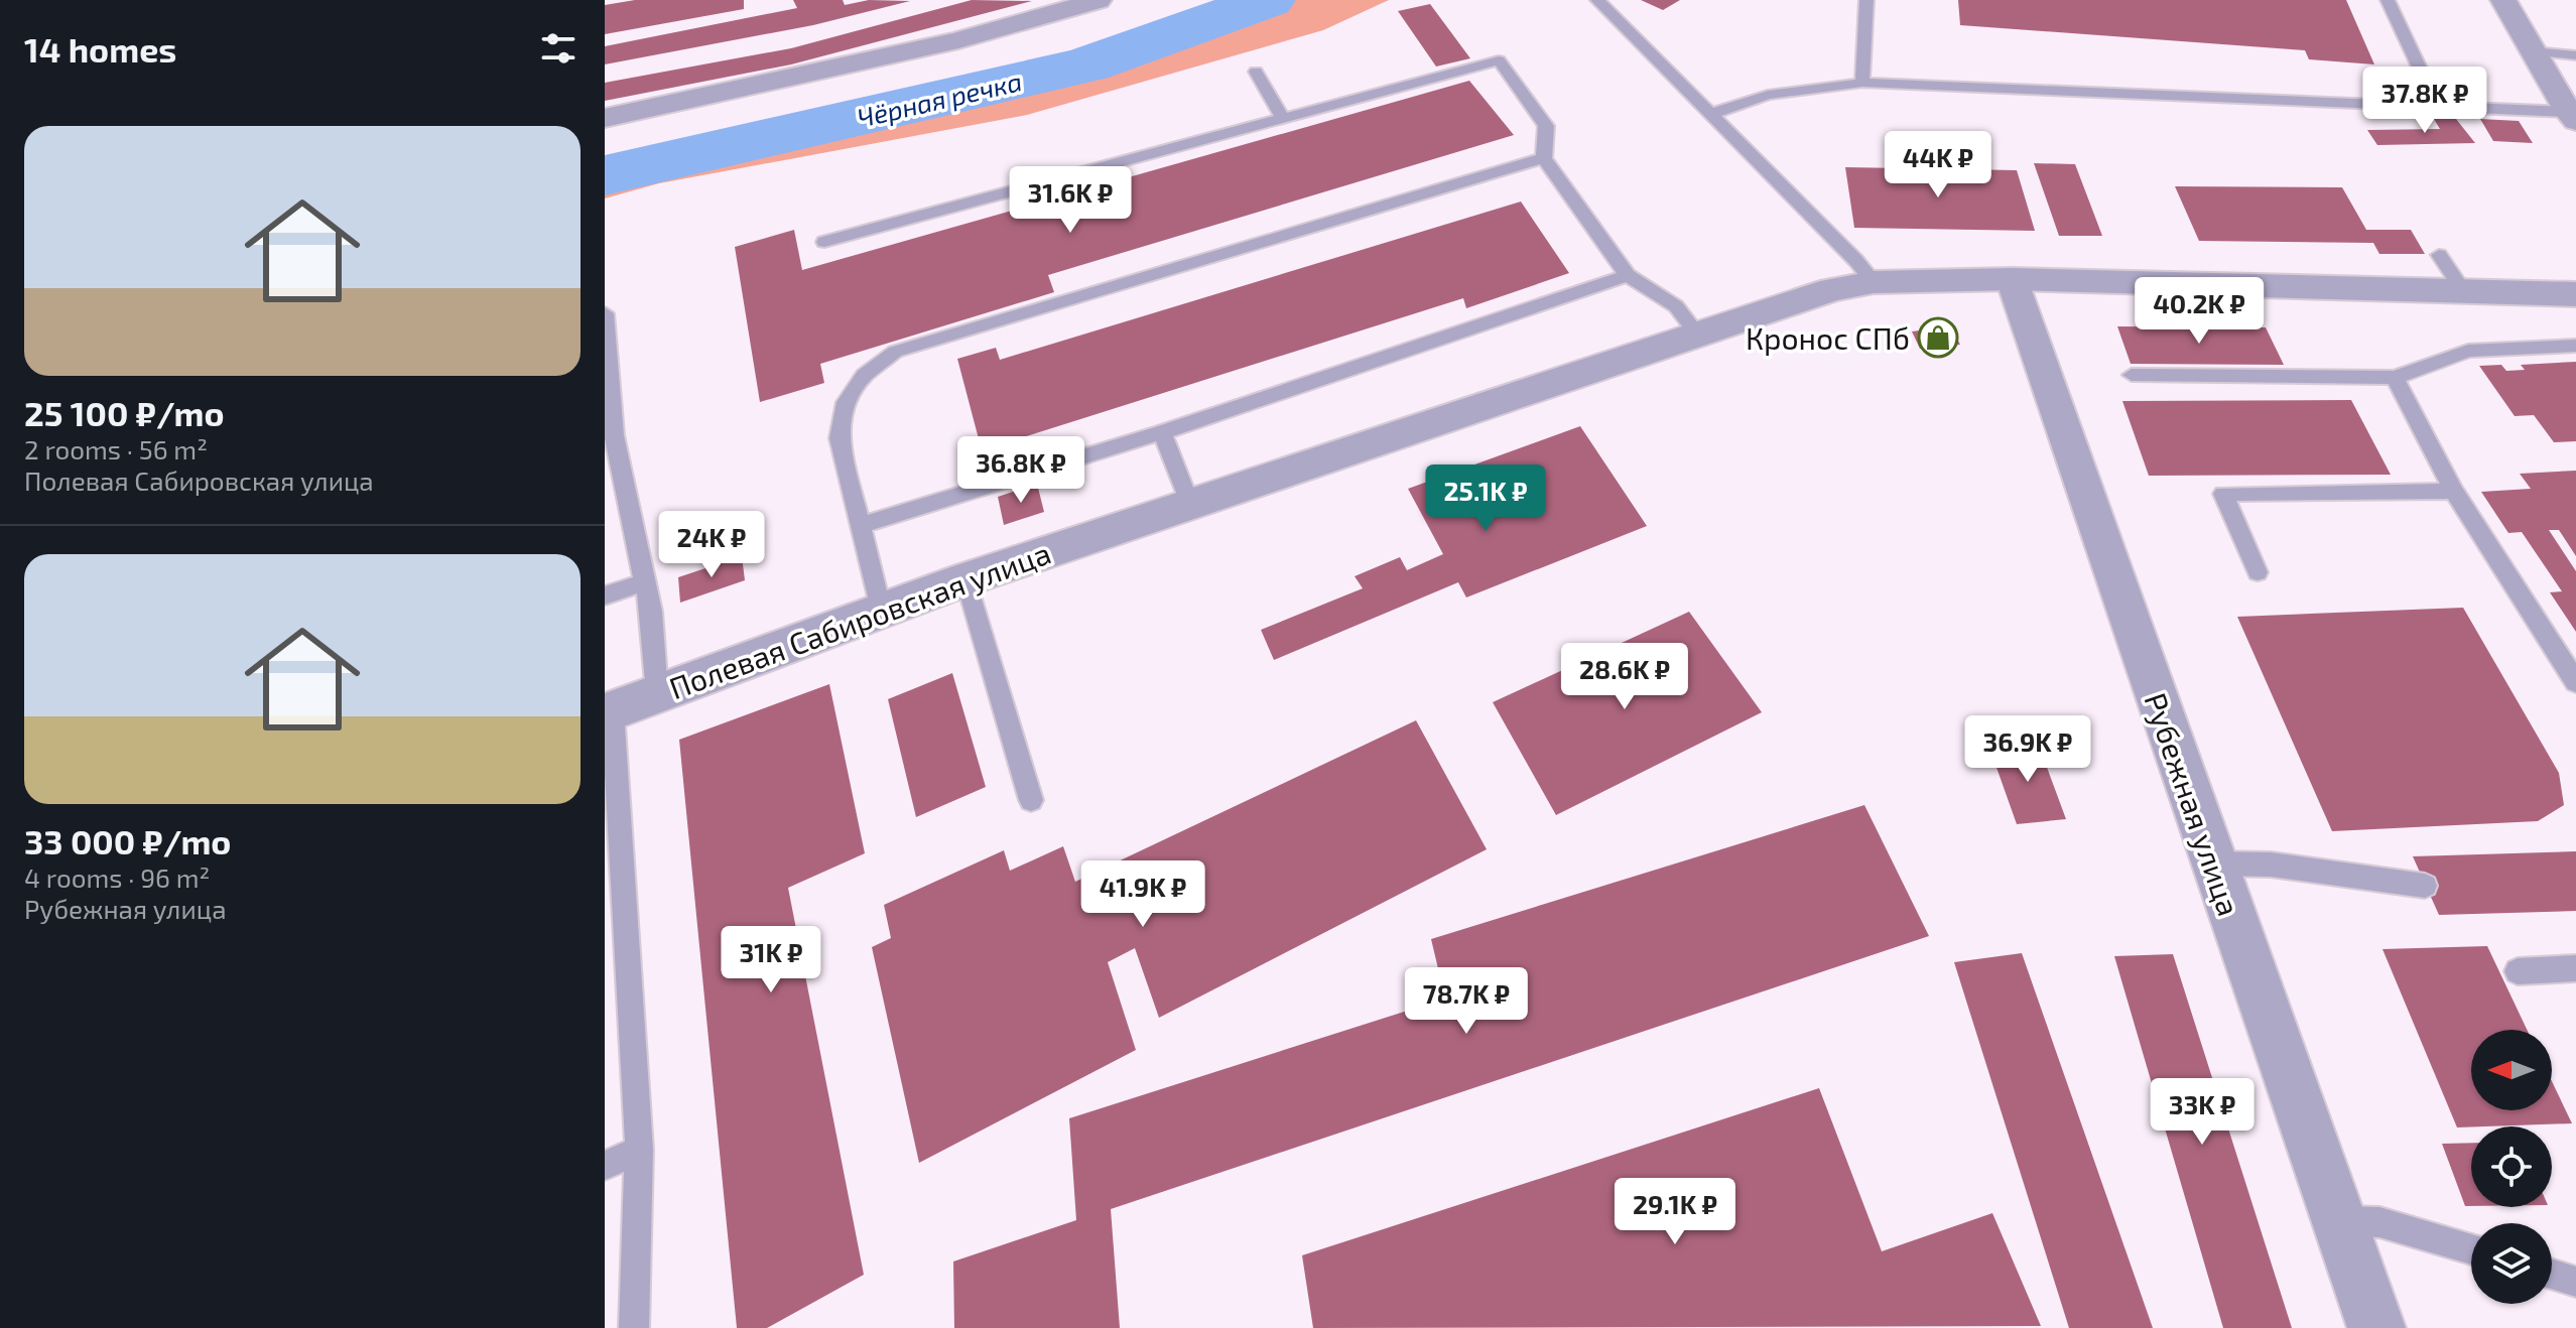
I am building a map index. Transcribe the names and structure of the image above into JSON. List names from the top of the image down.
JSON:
{
  "streets": {
    "street": ["Полевая Сабировская улица", "Рубежная улица"]
  },
  "crossings": [
    ["Полевая Сабировская улица", "Рубежная улица"]
  ],
  "water": ["Чёрная речка"],
  "places": {
    "shop": ["Кронос СПб"]
  },
  "north": "left",
  "page": {
    "heading": "14 homes",
    "price": [
      "37.8K ₽",
      "44K ₽",
      "31.6K ₽",
      "40.2K ₽",
      "36.8K ₽",
      "25.1K ₽",
      "24K ₽",
      "28.6K ₽",
      "36.9K ₽",
      "41.9K ₽",
      "31K ₽",
      "78.7K ₽",
      "33K ₽",
      "29.1K ₽"
    ],
    "list": [
      {
        "name": "25 100 ₽/mo",
        "note": "2 rooms · 56 m² · Полевая Сабировская улица"
      },
      {
        "name": "33 000 ₽/mo",
        "note": "4 rooms · 96 m² · Рубежная улица"
      }
    ]
  }
}
